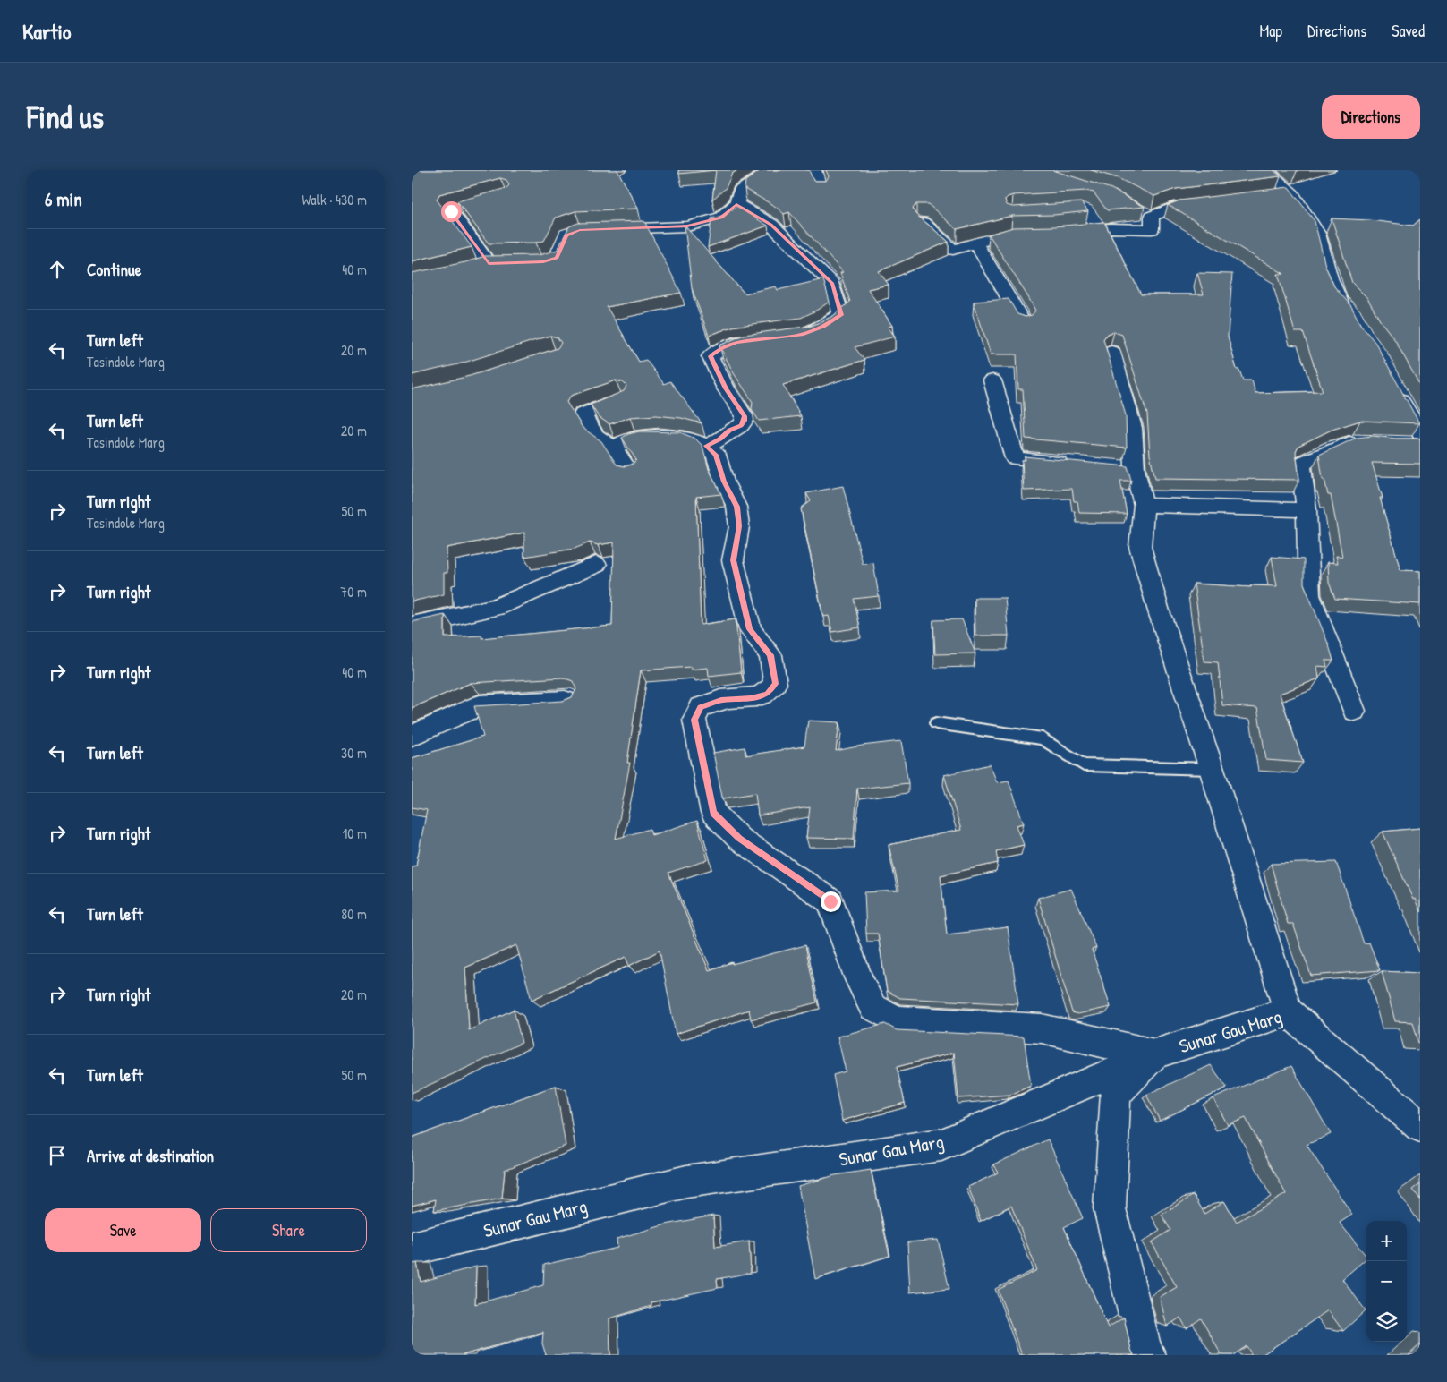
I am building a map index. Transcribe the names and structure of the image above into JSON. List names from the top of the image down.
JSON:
{
  "streets": {
    "street": ["Sunar Gau Marg"]
  },
  "page": {
    "header": "Kartio",
    "nav": ["Map", "Directions", "Saved"],
    "buttons": [
      "Directions",
      ["Save", "Share"]
    ],
    "title": "Find us",
    "heading": ["6 min", "Walk · 430 m"],
    "list": [
      ["Continue", "40 m"],
      ["Turn left", "Tasindole Marg", "20 m"],
      ["Turn left", "Tasindole Marg", "20 m"],
      ["Turn right", "Tasindole Marg", "50 m"],
      ["Turn right", "70 m"],
      ["Turn right", "40 m"],
      ["Turn left", "30 m"],
      ["Turn right", "10 m"],
      ["Turn left", "80 m"],
      ["Turn right", "20 m"],
      ["Turn left", "50 m"],
      "Arrive at destination"
    ],
    "map_buttons": ["+", "−"]
  }
}
